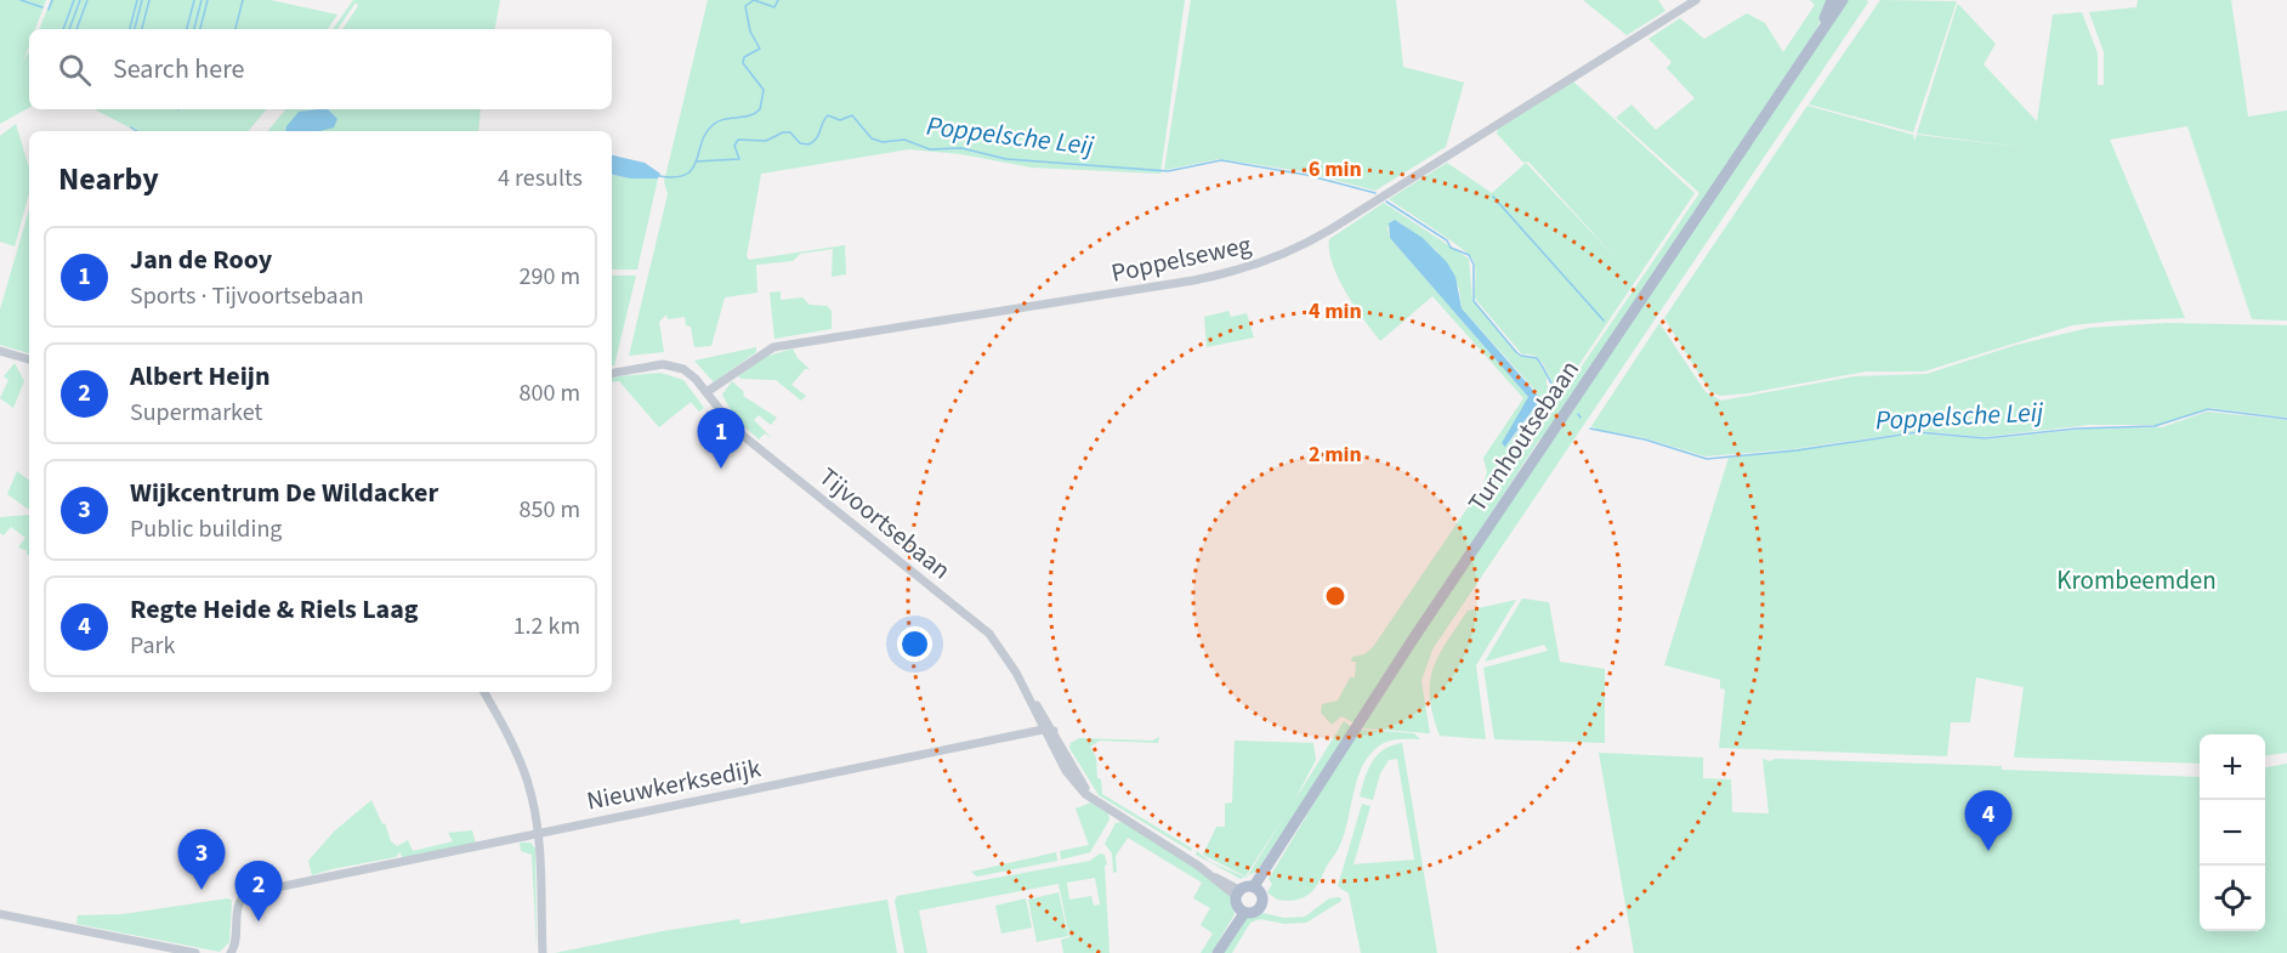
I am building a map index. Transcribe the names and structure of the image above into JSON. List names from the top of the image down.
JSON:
{
  "streets": {
    "main road": ["Turnhoutsebaan"],
    "street": ["Poppelseweg", "Tijvoortsebaan", "Nieuwkerksedijk"]
  },
  "crossings": [
    ["Poppelseweg", "Tijvoortsebaan"],
    ["Turnhoutsebaan", "Tijvoortsebaan"],
    ["Tijvoortsebaan", "Nieuwkerksedijk"]
  ],
  "water": ["Poppelsche Leij"],
  "parks": ["Krombeemden"],
  "page": {
    "search": "Search here",
    "heading": ["Nearby", "4 results"],
    "list": [
      {
        "mark": "1",
        "name": "Jan de Rooy",
        "note": "Sports · Tijvoortsebaan",
        "value": "290 m"
      },
      {
        "mark": "2",
        "name": "Albert Heijn",
        "note": "Supermarket",
        "value": "800 m"
      },
      {
        "mark": "3",
        "name": "Wijkcentrum De Wildacker",
        "note": "Public building",
        "value": "850 m"
      },
      {
        "mark": "4",
        "name": "Regte Heide & Riels Laag",
        "note": "Park",
        "value": "1.2 km"
      }
    ],
    "pins": [
      "1",
      "4",
      "3",
      "2"
    ],
    "map_buttons": ["+", "−"]
  },
  "rings": ["6 min", "4 min", "2 min"]
}
